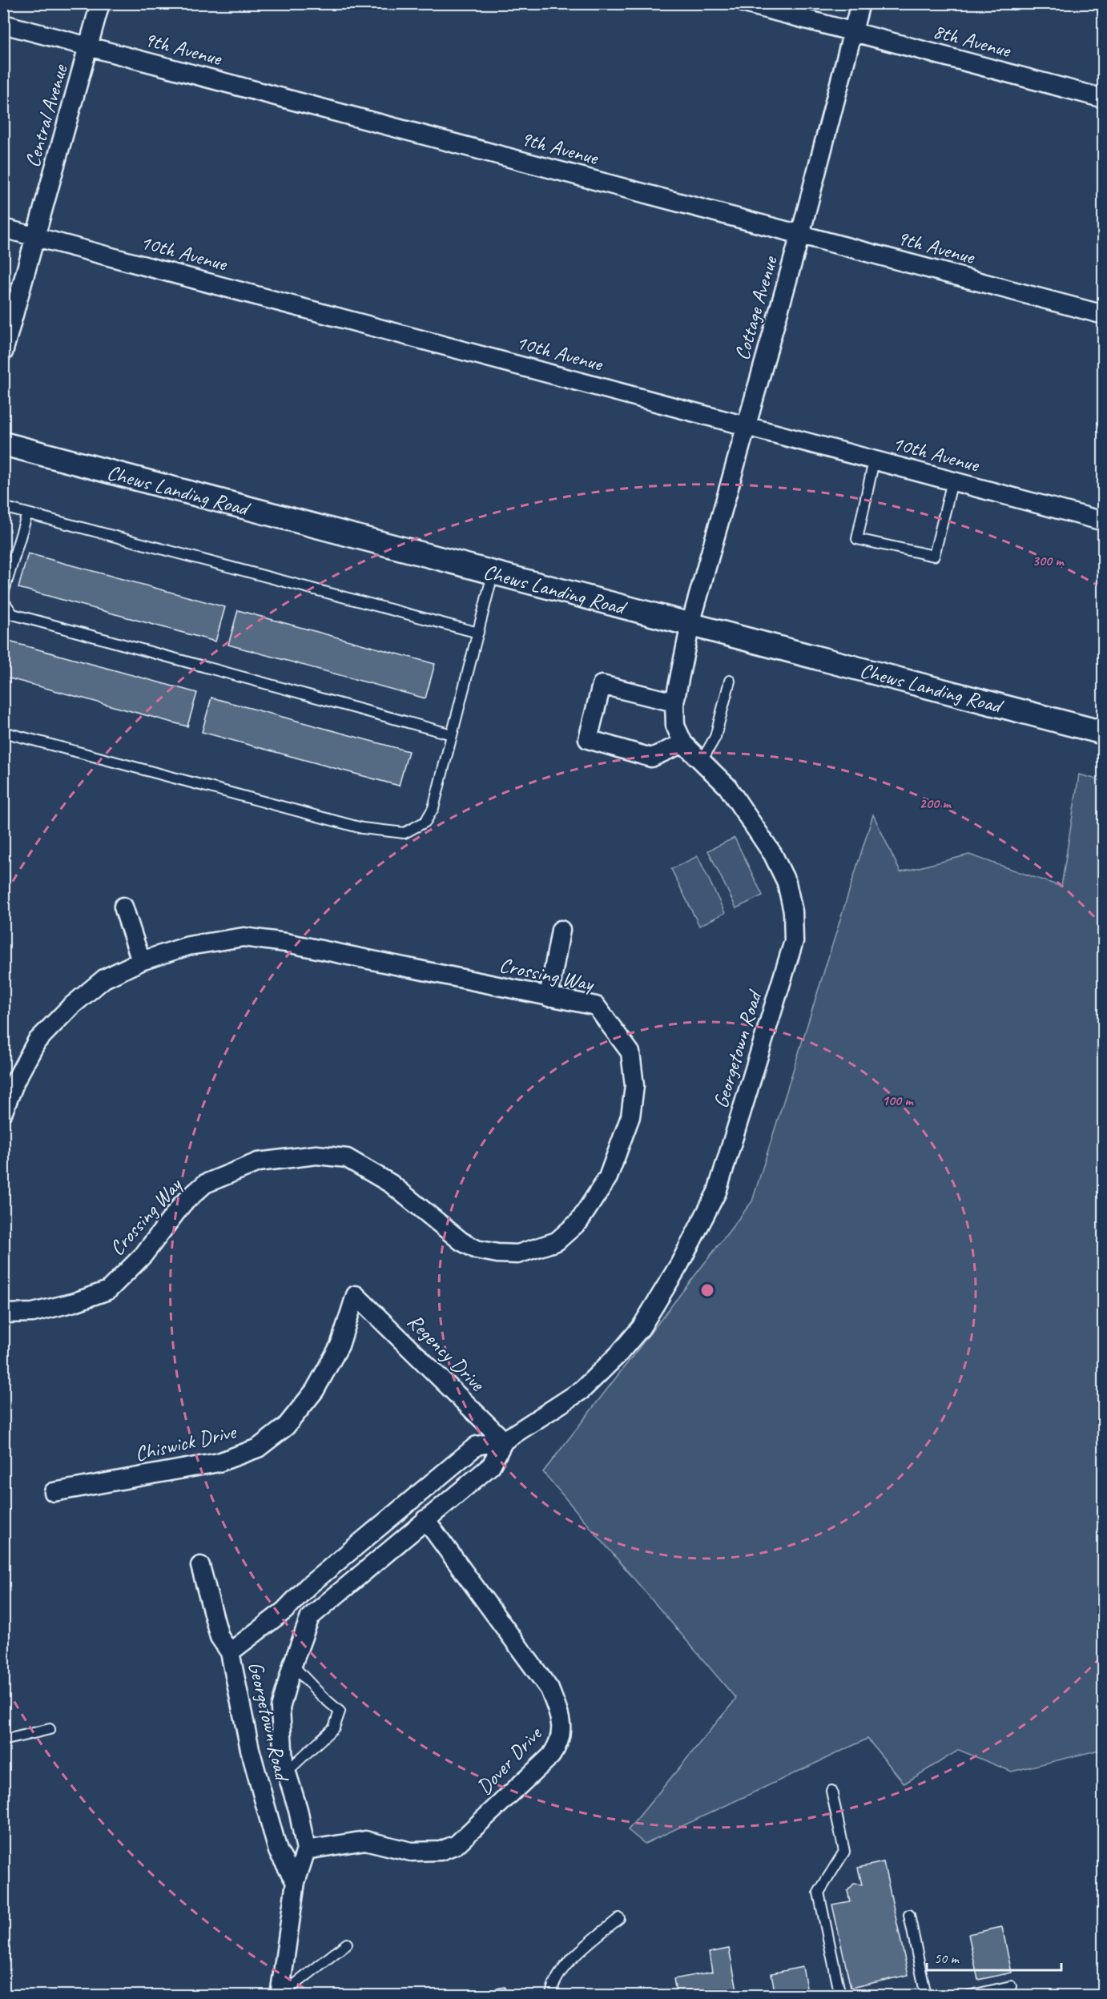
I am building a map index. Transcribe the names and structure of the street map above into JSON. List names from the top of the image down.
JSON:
{
  "streets": {
    "street": [
      "8th Avenue",
      "9th Avenue",
      "Central Avenue",
      "10th Avenue",
      "Cottage Avenue",
      "Chews Landing Road",
      "Crossing Way",
      "Georgetown Road",
      "Regency Drive",
      "Chiswick Drive",
      "Dover Drive"
    ]
  },
  "crossings": [
    ["8th Avenue", "Cottage Avenue"],
    ["9th Avenue", "Central Avenue"],
    ["9th Avenue", "Cottage Avenue"],
    ["Central Avenue", "10th Avenue"],
    ["10th Avenue", "Cottage Avenue"],
    ["Cottage Avenue", "Chews Landing Road"],
    ["Cottage Avenue", "Georgetown Road"],
    ["Chews Landing Road", "Georgetown Road"],
    ["Georgetown Road", "Regency Drive"],
    ["Georgetown Road", "Dover Drive"],
    ["Regency Drive", "Chiswick Drive"]
  ],
  "scale_bar": "50 m",
  "rings": ["300 m", "200 m", "100 m"]
}
